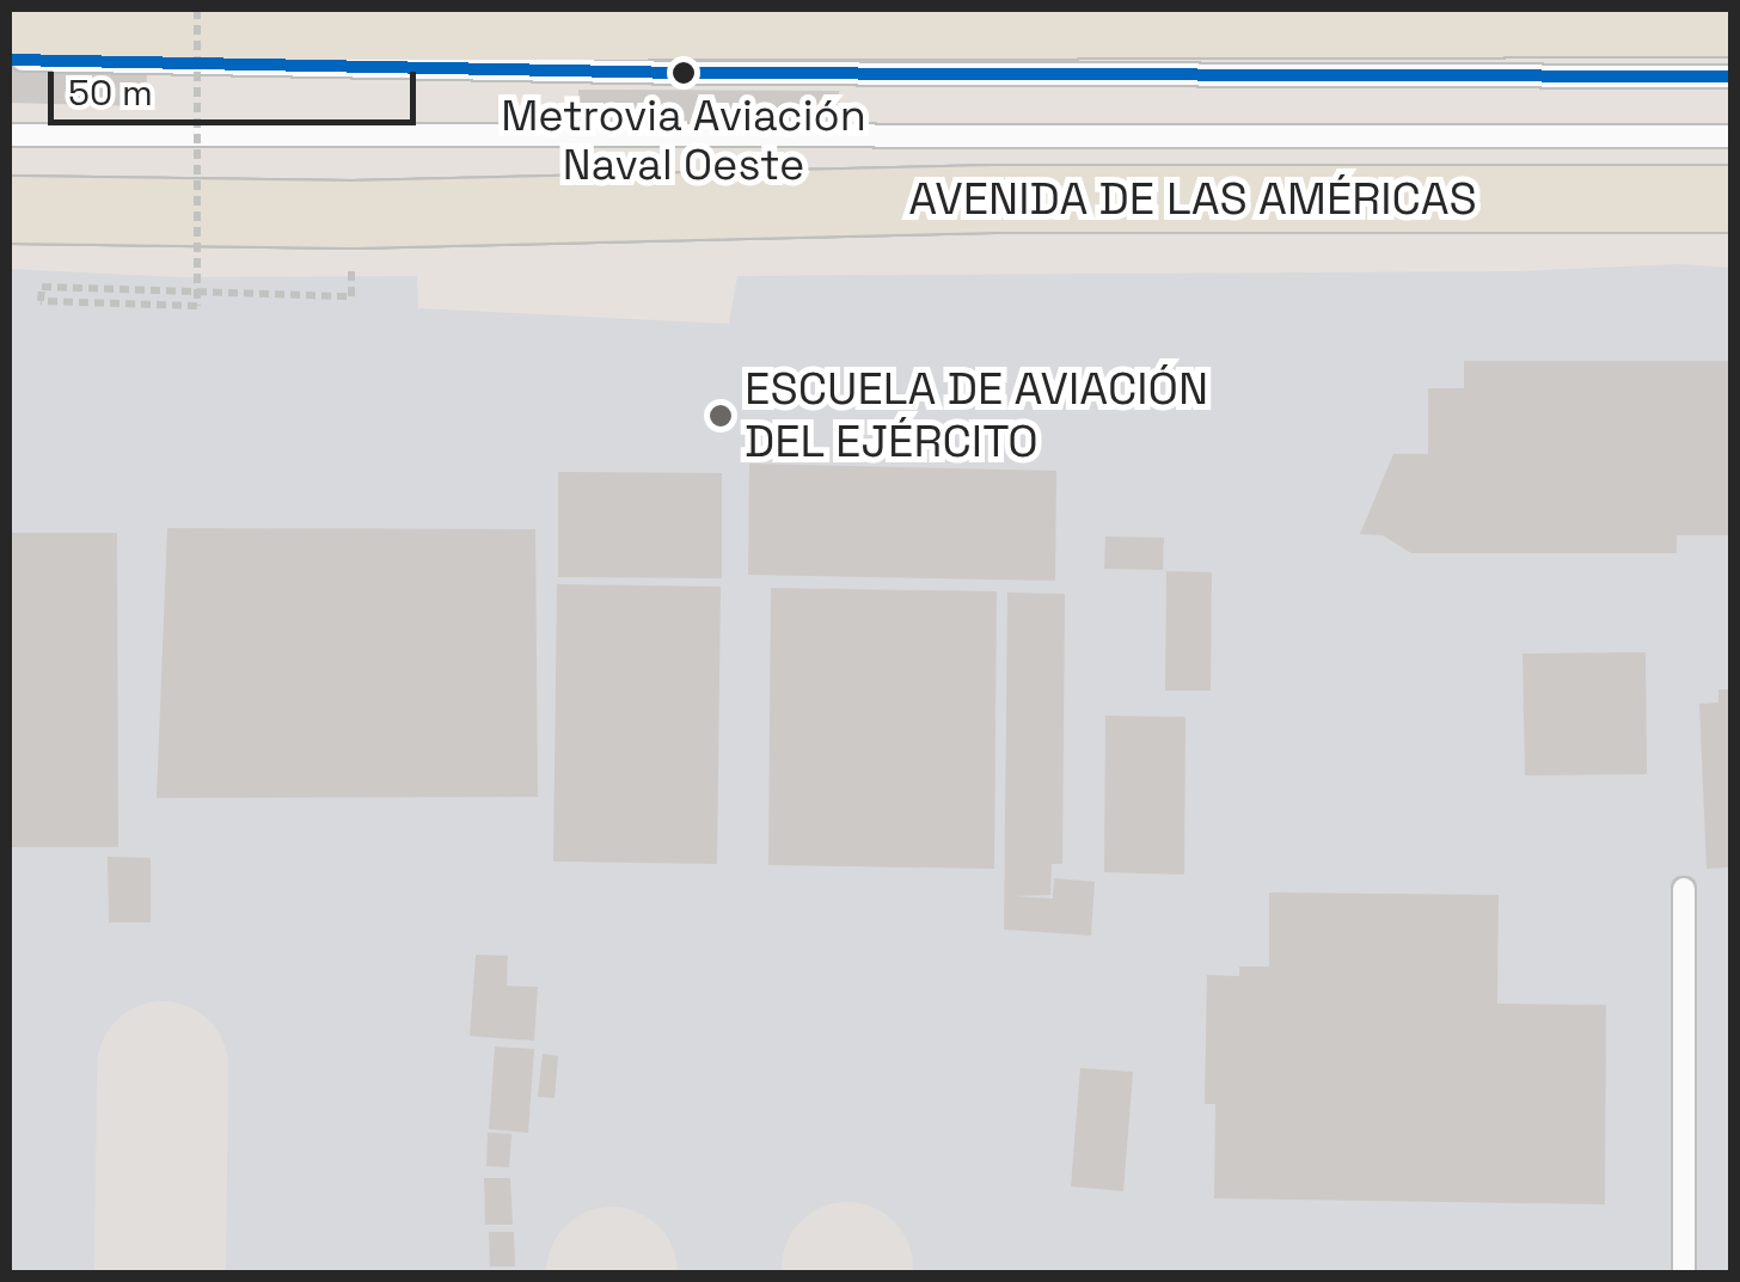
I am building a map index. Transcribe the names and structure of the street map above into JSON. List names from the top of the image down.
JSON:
{
  "streets": {
    "main road": ["AVENIDA DE LAS AMÉRICAS"]
  },
  "places": ["Metrovia Aviación Naval Oeste", "ESCUELA DE AVIACIÓN DEL EJÉRCITO"],
  "scale_bar": "50 m"
}
